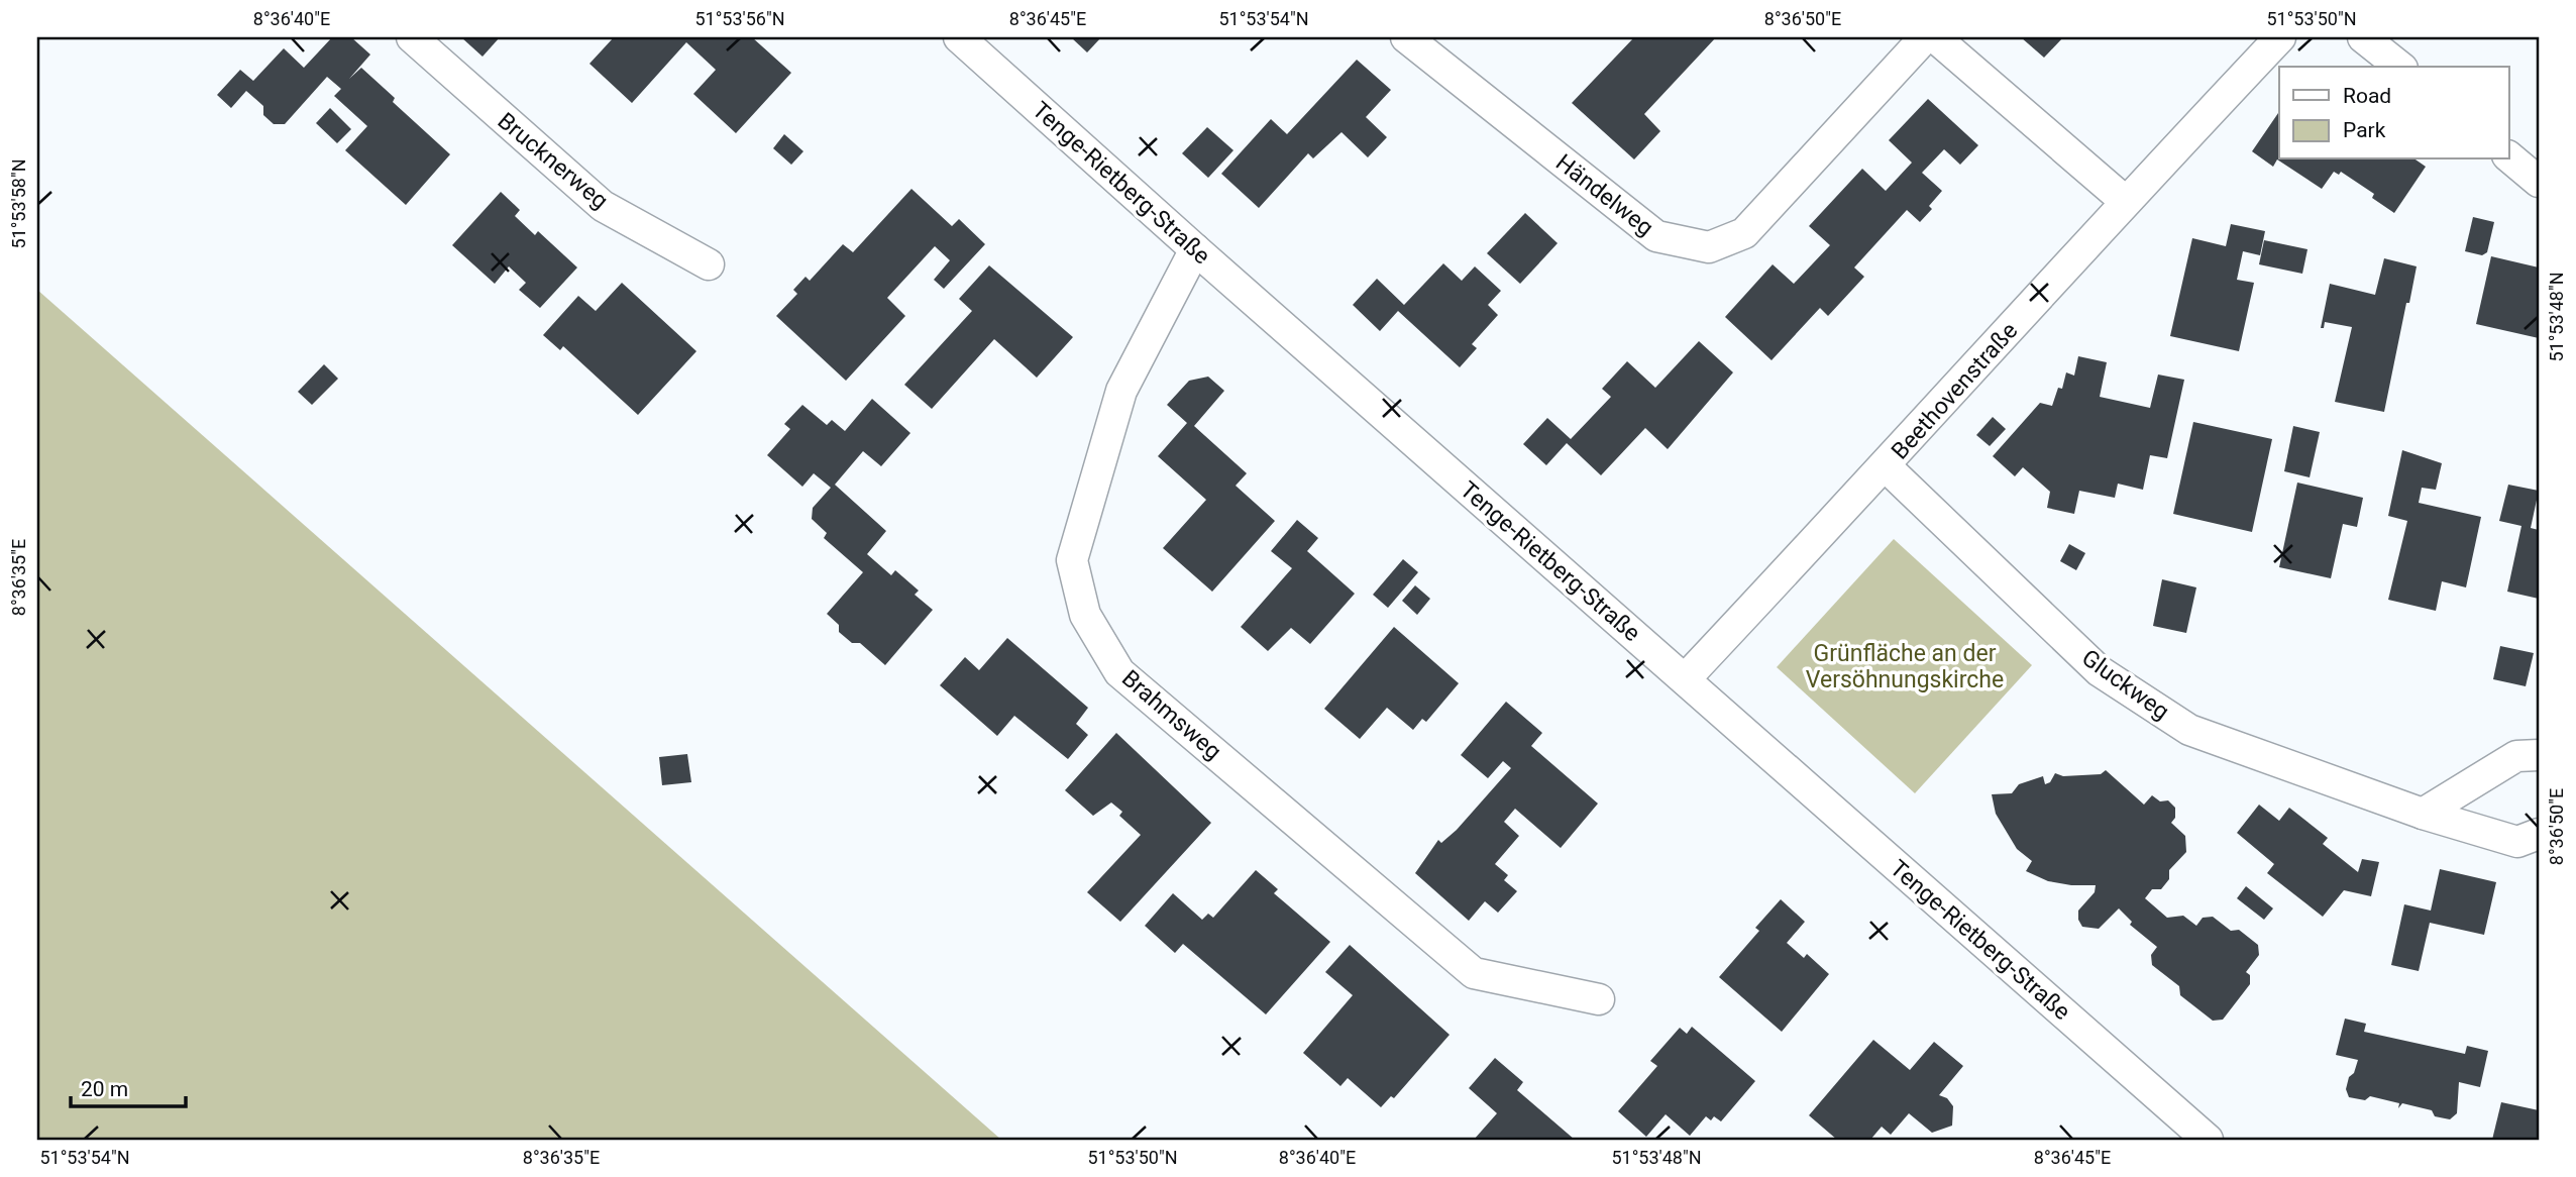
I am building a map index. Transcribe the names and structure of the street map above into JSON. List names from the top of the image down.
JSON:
{
  "streets": {
    "street": [
      "Brucknerweg",
      "Tenge-Rietberg-Straße",
      "Händelweg",
      "Beethovenstraße",
      "Gluckweg",
      "Brahmsweg"
    ]
  },
  "crossings": [
    ["Tenge-Rietberg-Straße", "Beethovenstraße"],
    ["Tenge-Rietberg-Straße", "Brahmsweg"],
    ["Beethovenstraße", "Gluckweg"]
  ],
  "parks": ["Grünfläche an der Versöhnungskirche"],
  "legend": ["Road", "Park"],
  "scale_bar": "20 m",
  "coordinates": [
    "8°36'40\"E",
    "51°53'56\"N",
    "8°36'45\"E",
    "51°53'54\"N",
    "8°36'50\"E",
    "51°53'50\"N",
    "51°53'58\"N",
    "51°53'48\"N",
    "8°36'35\"E"
  ]
}
